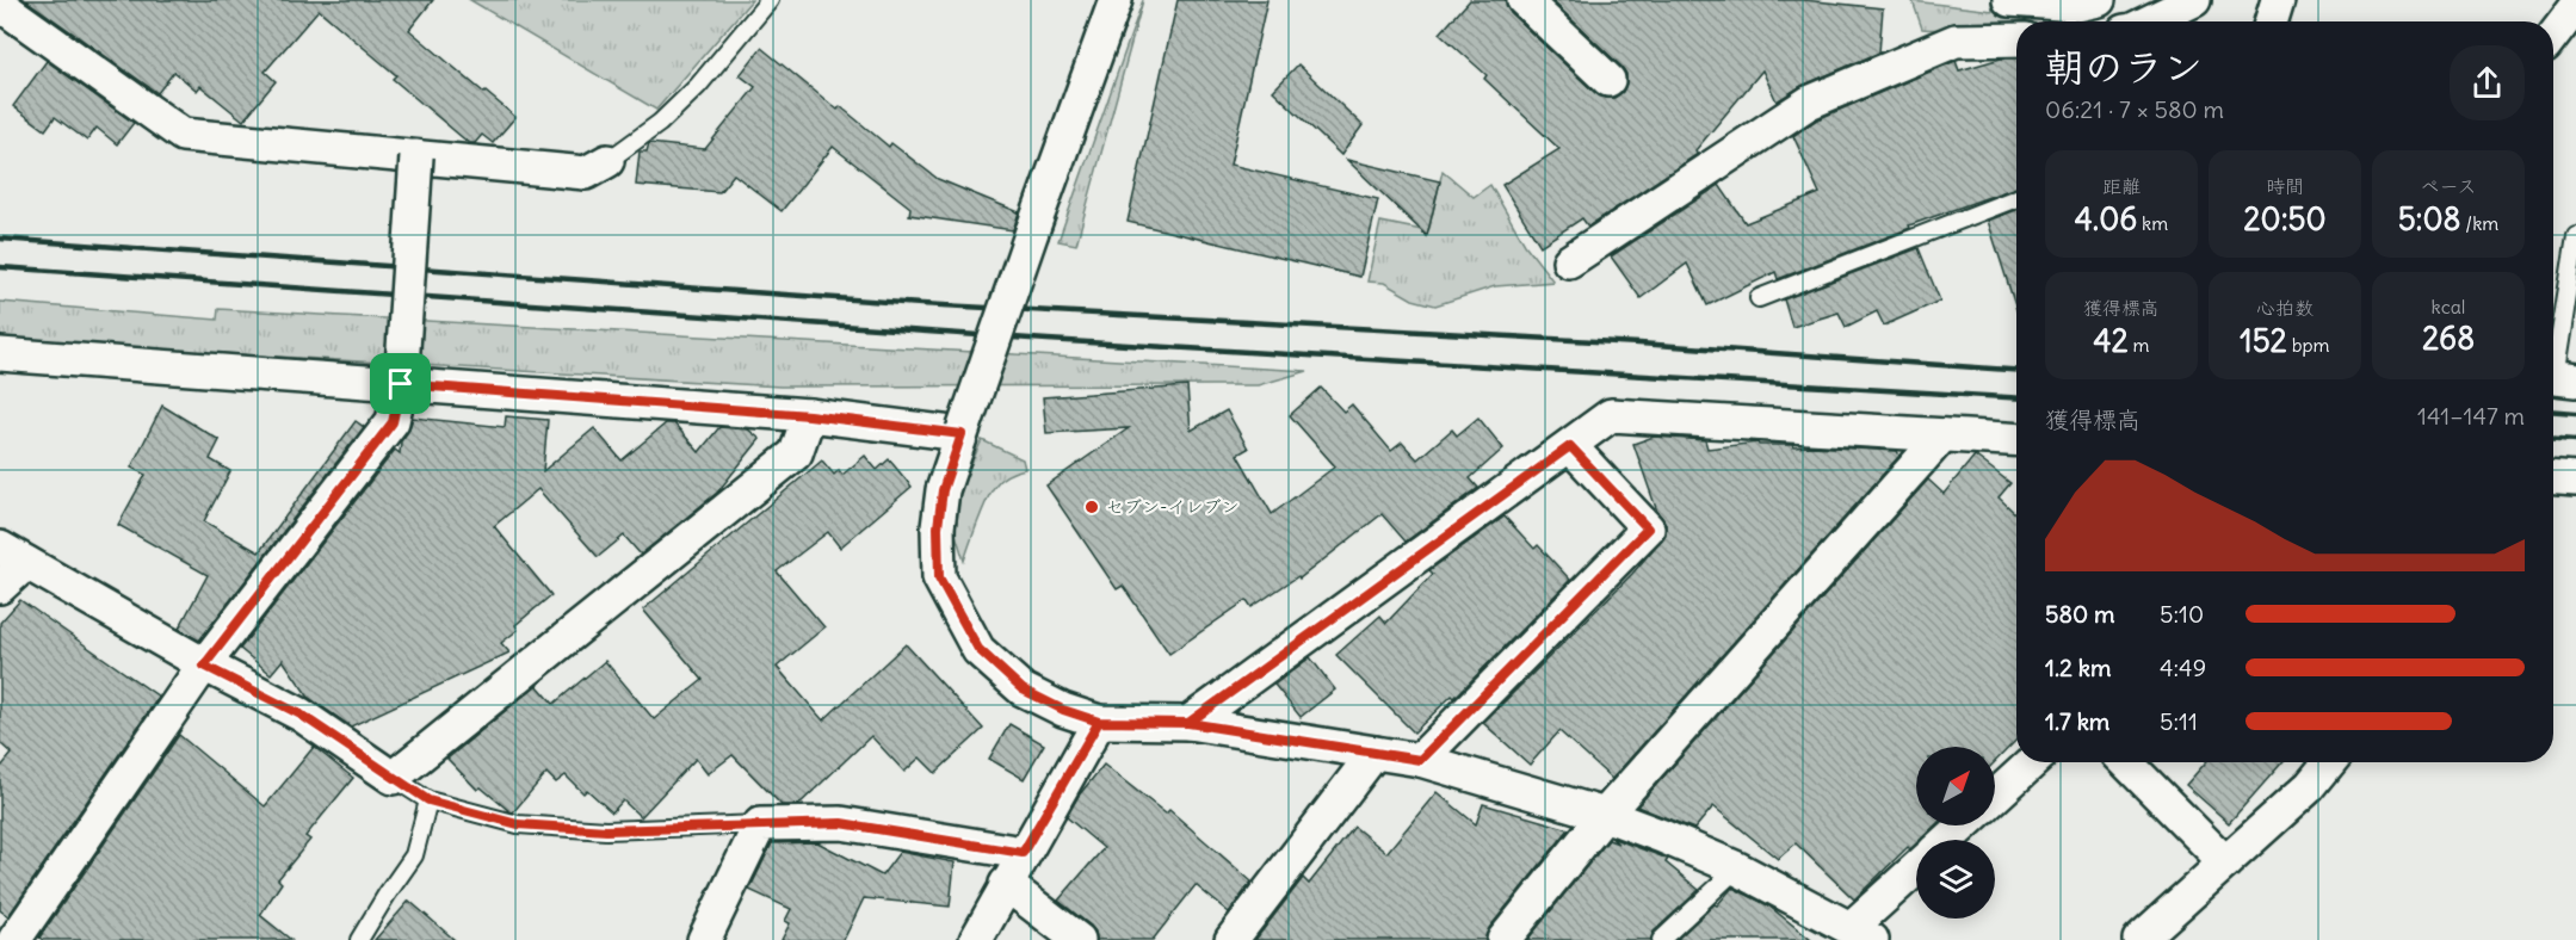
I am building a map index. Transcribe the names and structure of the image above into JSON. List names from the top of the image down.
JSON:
{
  "places": ["セブン-イレブン"],
  "north": "top right",
  "page": {
    "heading": ["朝のラン", "06:21 · 7 × 580 m"],
    "stats": [
      ["距離", "4.06 km"],
      ["時間", "20:50"],
      ["ペース", "5:08 /km"],
      ["獲得標高", "42 m"],
      ["心拍数", "152 bpm"],
      ["kcal", "268"]
    ],
    "chart": ["獲得標高", "141–147 m"],
    "list": [
      {
        "name": "580 m",
        "note": "5:10"
      },
      {
        "name": "1.2 km",
        "note": "4:49"
      },
      {
        "name": "1.7 km",
        "note": "5:11"
      }
    ]
  }
}
